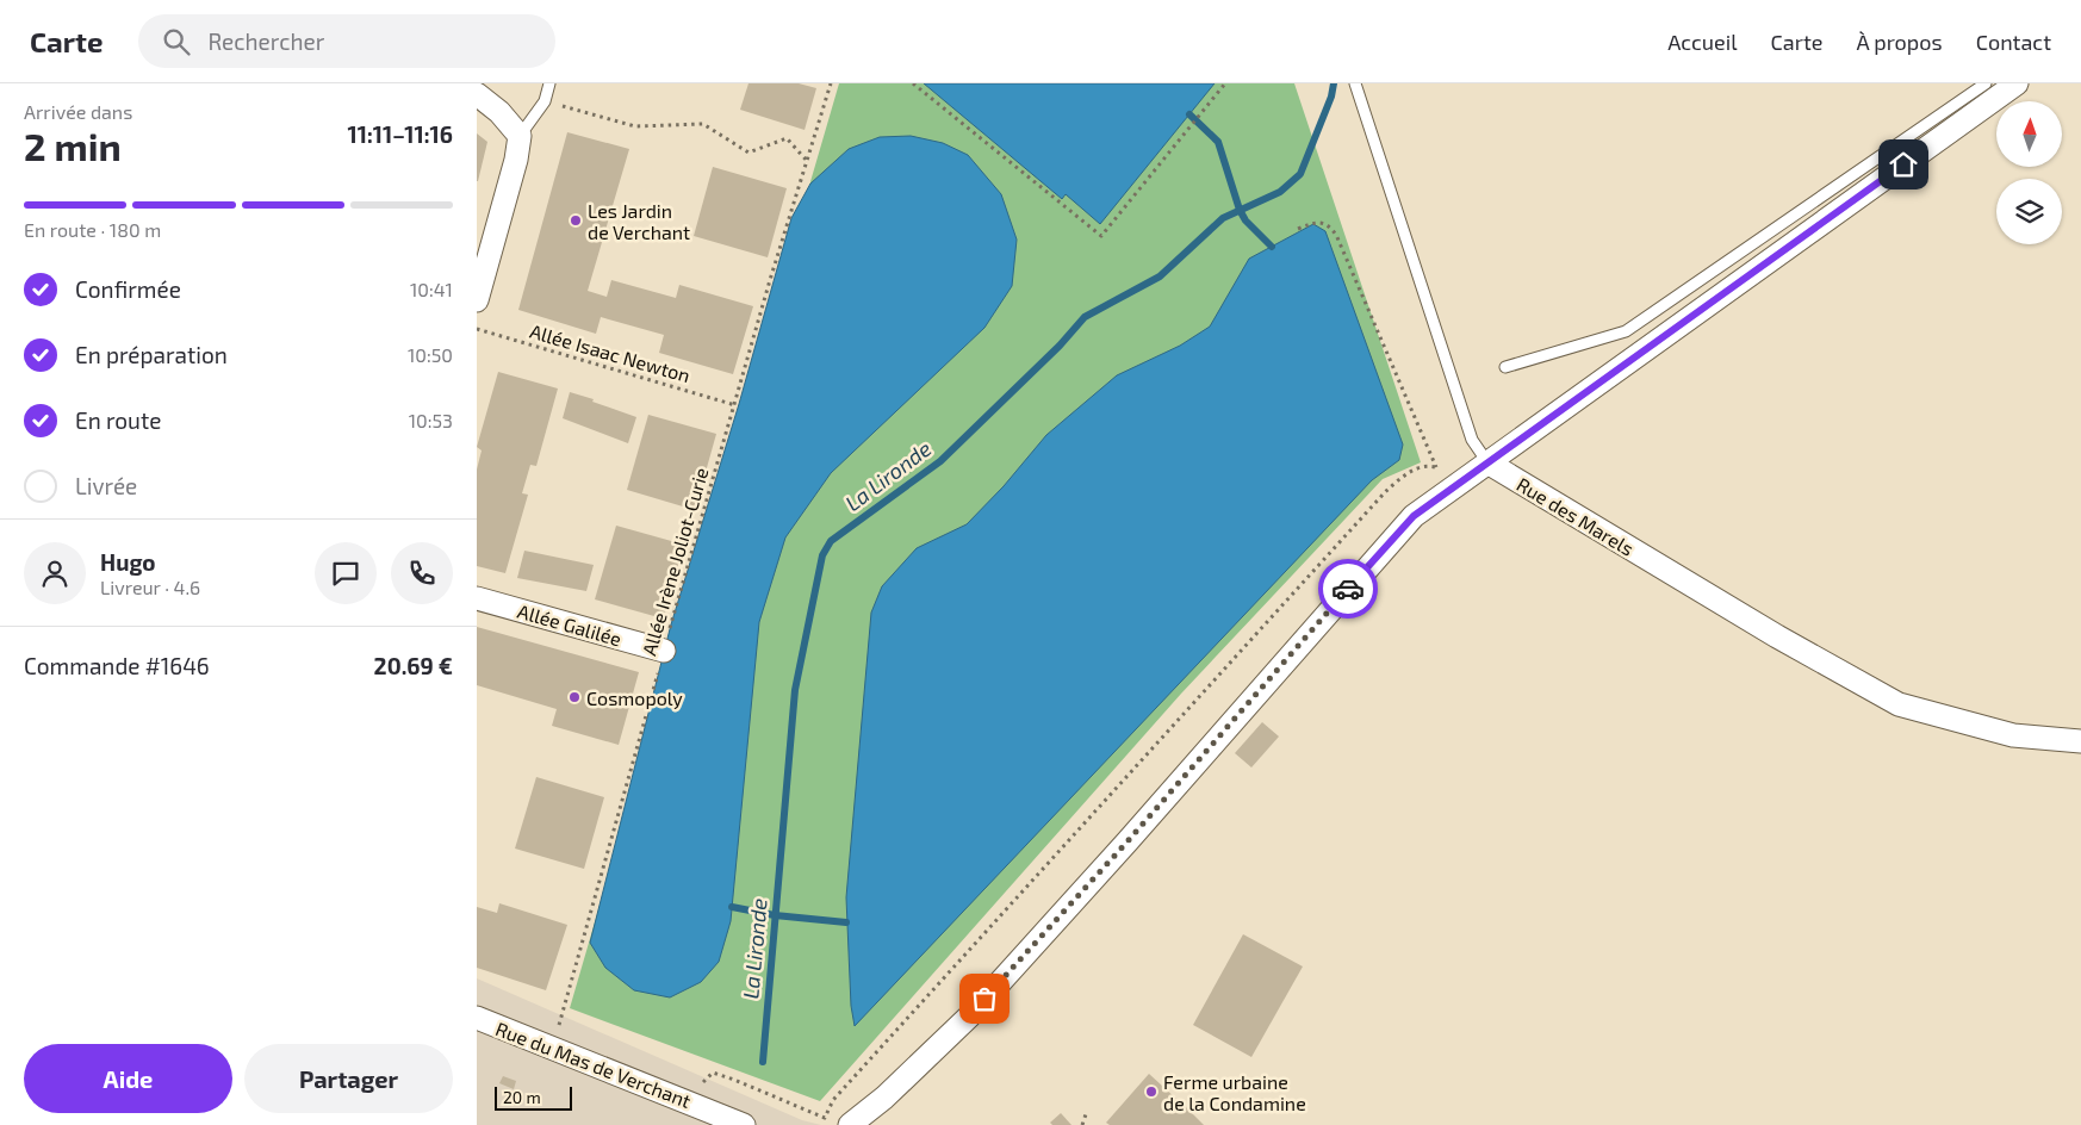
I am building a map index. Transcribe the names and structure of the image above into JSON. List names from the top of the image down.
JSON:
{
  "streets": {
    "street": ["Rue des Marels", "Allée Galilée", "Rue du Mas de Verchant"],
    "path": ["Allée Isaac Newton", "Allée Irène Joliot-Curie"]
  },
  "crossings": [
    ["Allée Isaac Newton", "Allée Irène Joliot-Curie"],
    ["Allée Irène Joliot-Curie", "Allée Galilée"],
    ["Allée Irène Joliot-Curie", "Rue du Mas de Verchant"]
  ],
  "water": ["La Lironde"],
  "places": ["Les Jardin de Verchant", "Cosmopoly", "Ferme urbaine de la Condamine"],
  "scale_bar": "20 m",
  "north": "top",
  "page": {
    "header": "Carte",
    "search": "Rechercher",
    "nav": [
      "Accueil",
      "Carte",
      "À propos",
      "Contact"
    ],
    "heading": ["2 min", "Arrivée dans", "11:11–11:16"],
    "panel": [
      "Hugo",
      "Livreur · 4.6",
      "Commande #1646",
      "20.69 €"
    ],
    "bar": "En route · 180 m",
    "list": [
      ["Confirmée", "10:41"],
      ["En préparation", "10:50"],
      ["En route", "10:53"],
      "Livrée"
    ],
    "buttons": ["Aide", "Partager"],
    "scale": "20 m"
  }
}
